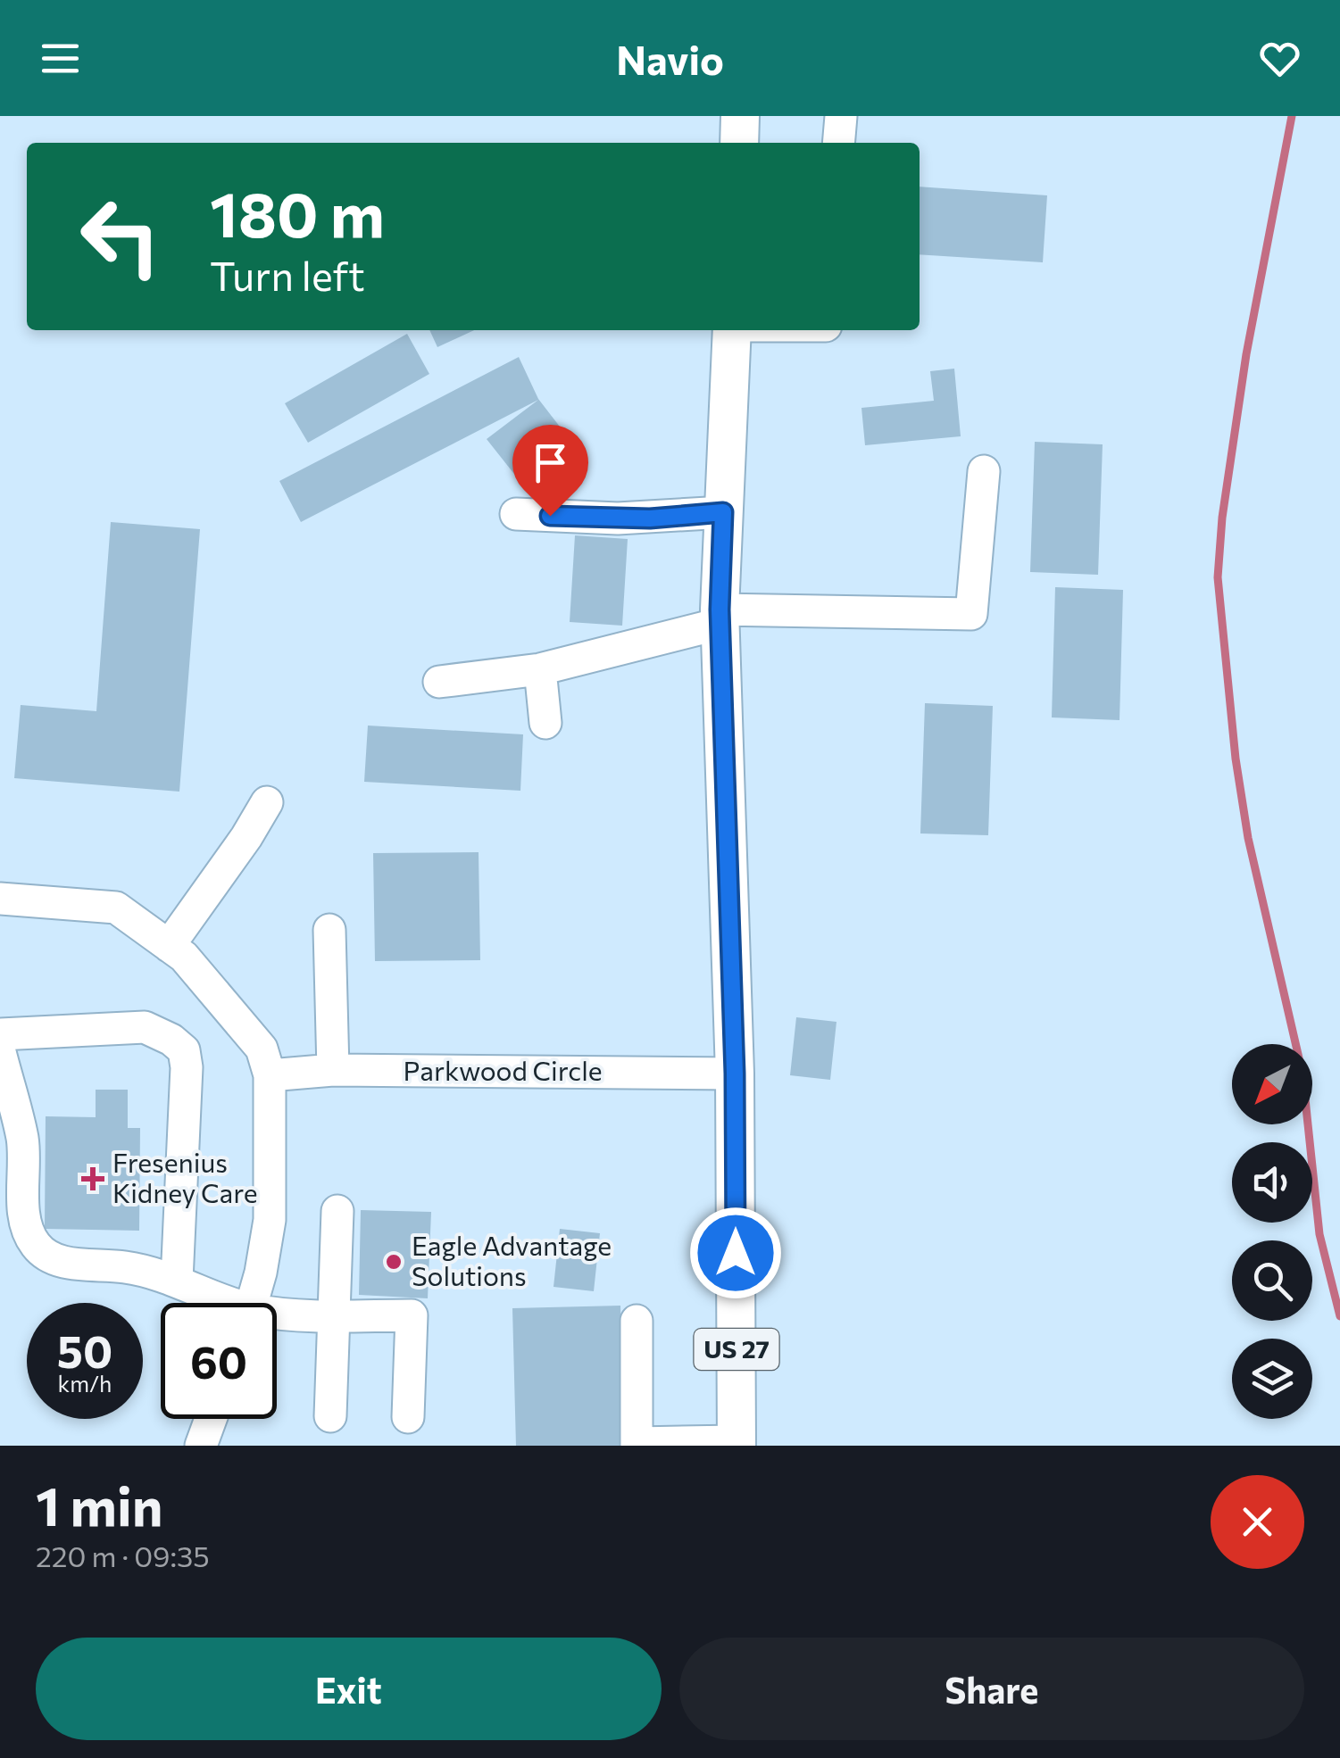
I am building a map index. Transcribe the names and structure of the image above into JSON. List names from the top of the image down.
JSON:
{
  "streets": {
    "main road": ["US 27"],
    "street": ["Parkwood Circle"]
  },
  "crossings": [
    ["Parkwood Circle", "US 27"]
  ],
  "places": {
    "health": ["Fresenius Kidney Care"],
    "other": ["Eagle Advantage Solutions"]
  },
  "north": "bottom left",
  "page": {
    "header": "Navio",
    "turn": ["180 m", "Turn left"],
    "speed": "50 km/h",
    "limit": "60",
    "heading": ["1 min", "220 m · 09:35"],
    "buttons": ["Exit", "Share"]
  }
}
